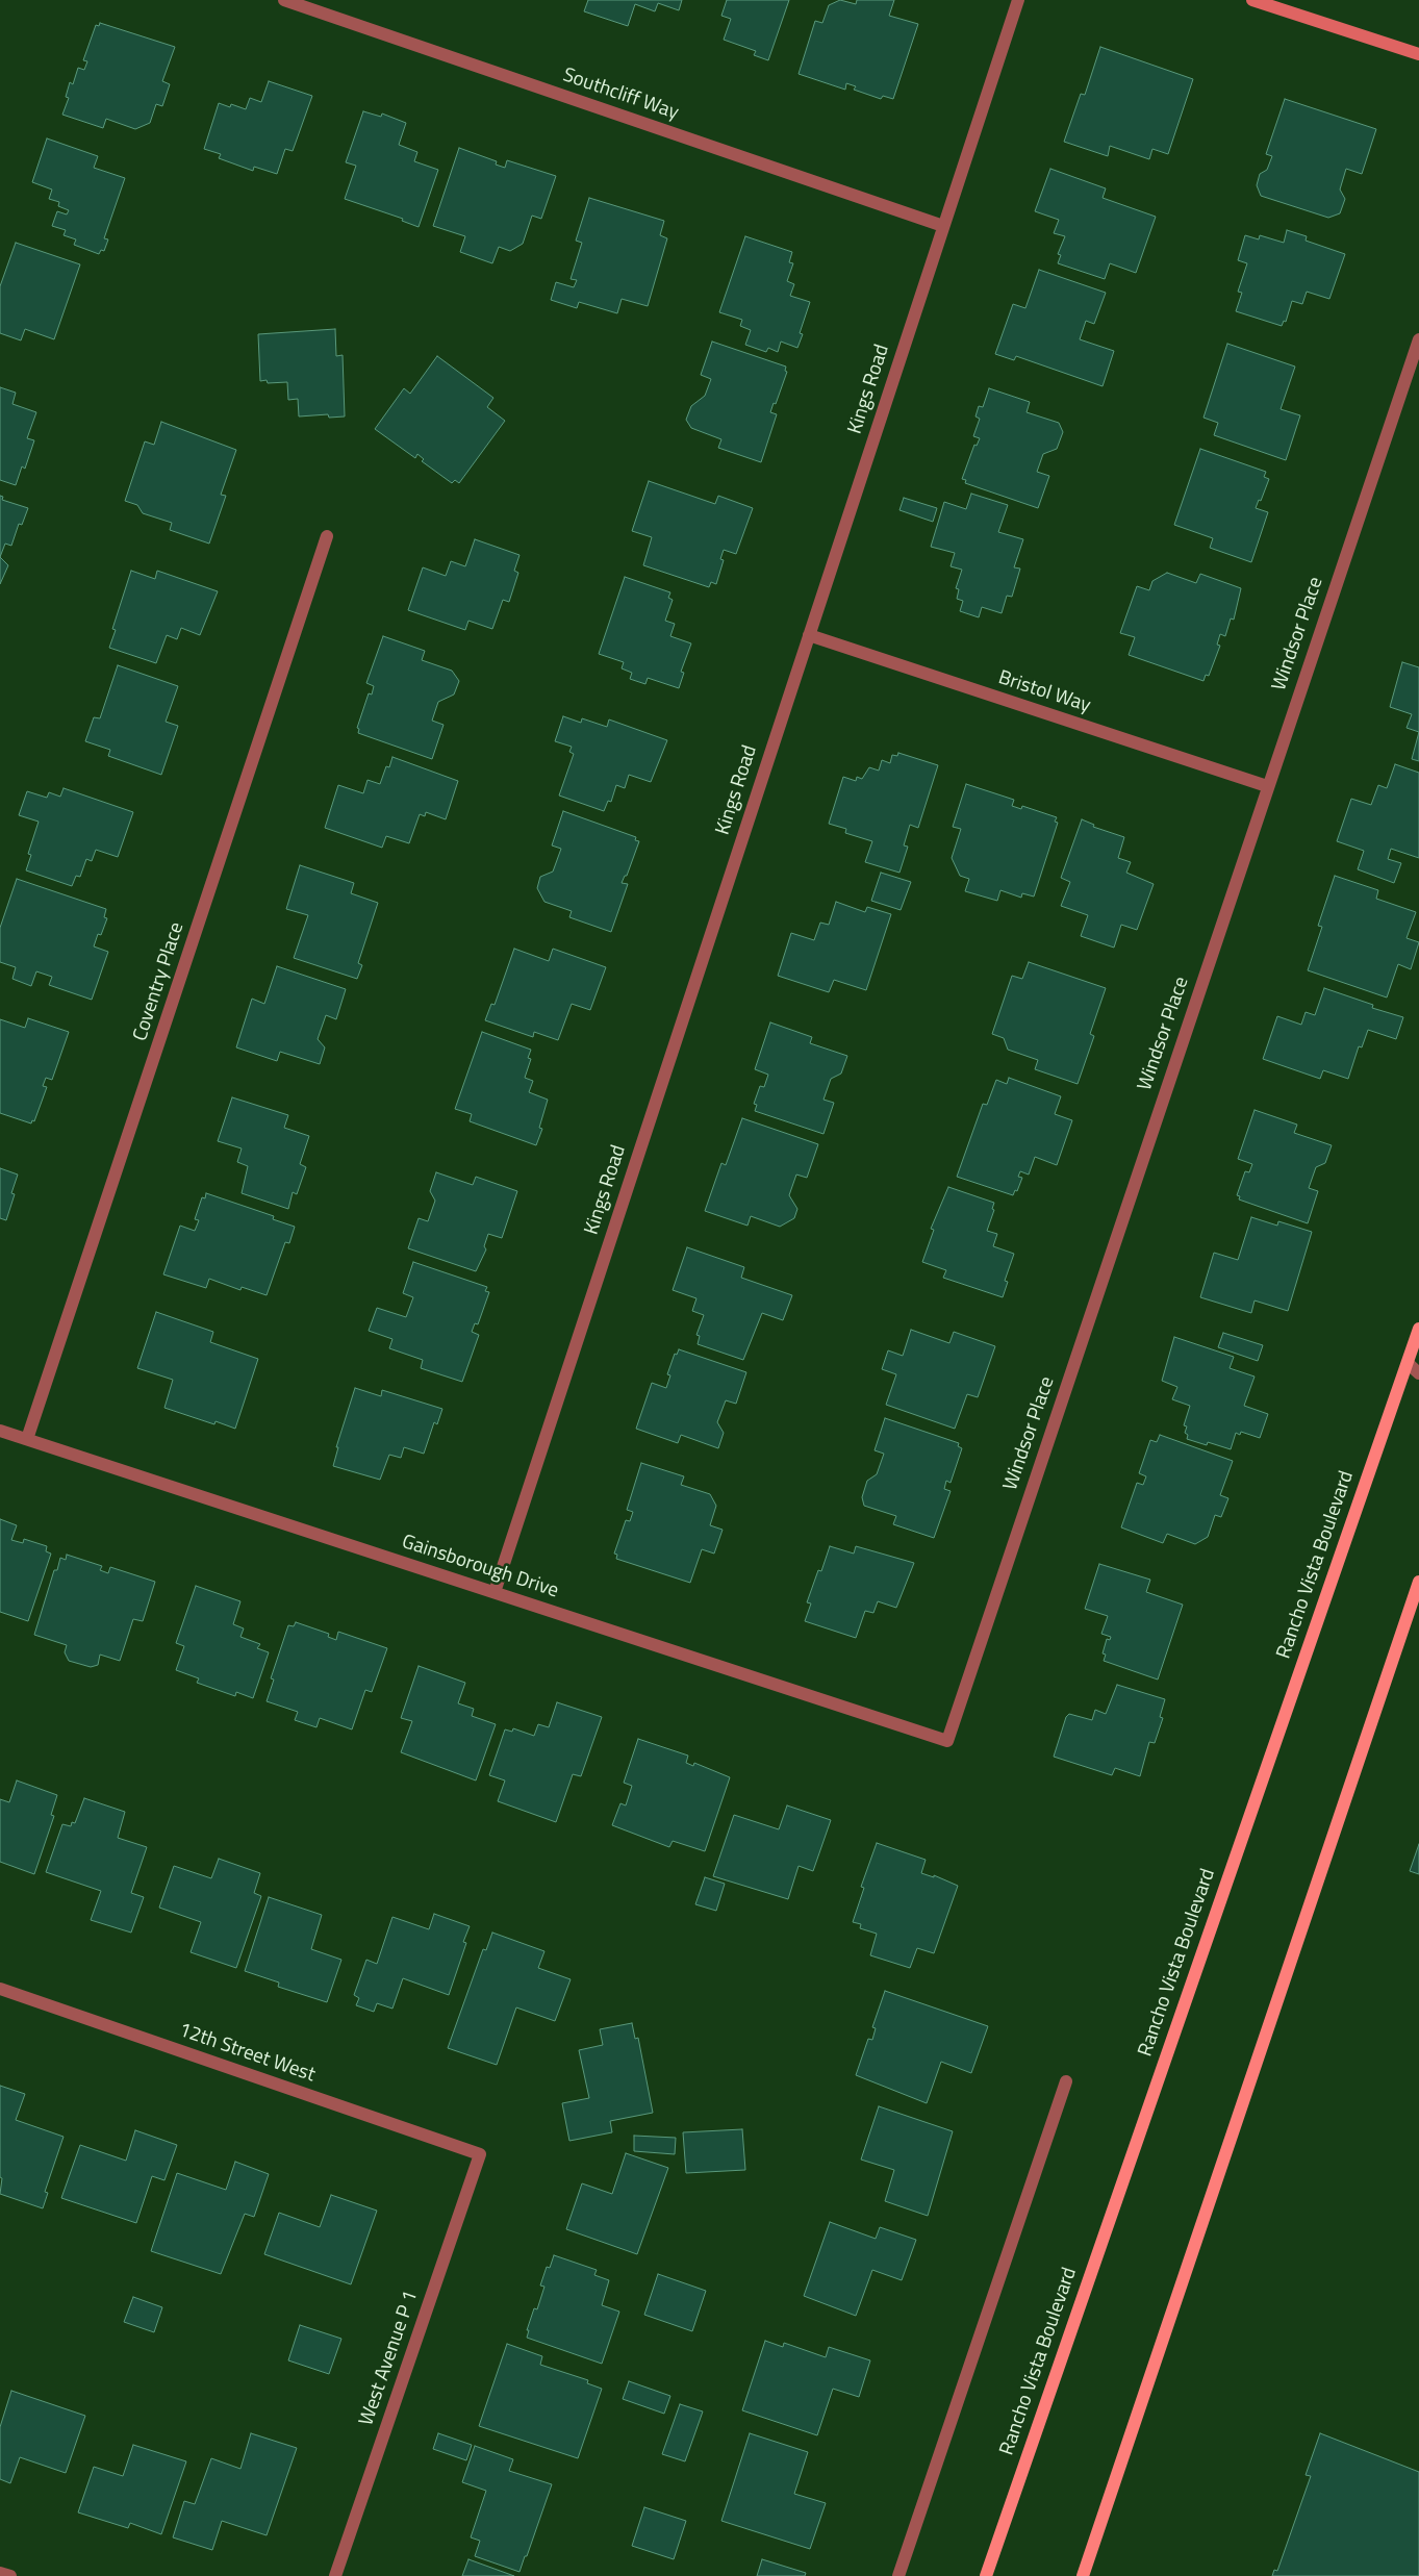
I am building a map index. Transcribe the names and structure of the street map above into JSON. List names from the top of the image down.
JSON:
{
  "streets": {
    "main road": ["Rancho Vista Boulevard"],
    "street": [
      "Southcliff Way",
      "Kings Road",
      "Windsor Place",
      "Bristol Way",
      "Coventry Place",
      "Gainsborough Drive",
      "12th Street West",
      "West Avenue P 1"
    ]
  },
  "crossings": [
    ["Southcliff Way", "Kings Road"],
    ["Kings Road", "Bristol Way"],
    ["Kings Road", "Gainsborough Drive"],
    ["Windsor Place", "Bristol Way"],
    ["Windsor Place", "Gainsborough Drive"],
    ["Coventry Place", "Gainsborough Drive"],
    ["12th Street West", "West Avenue P 1"]
  ]
}
